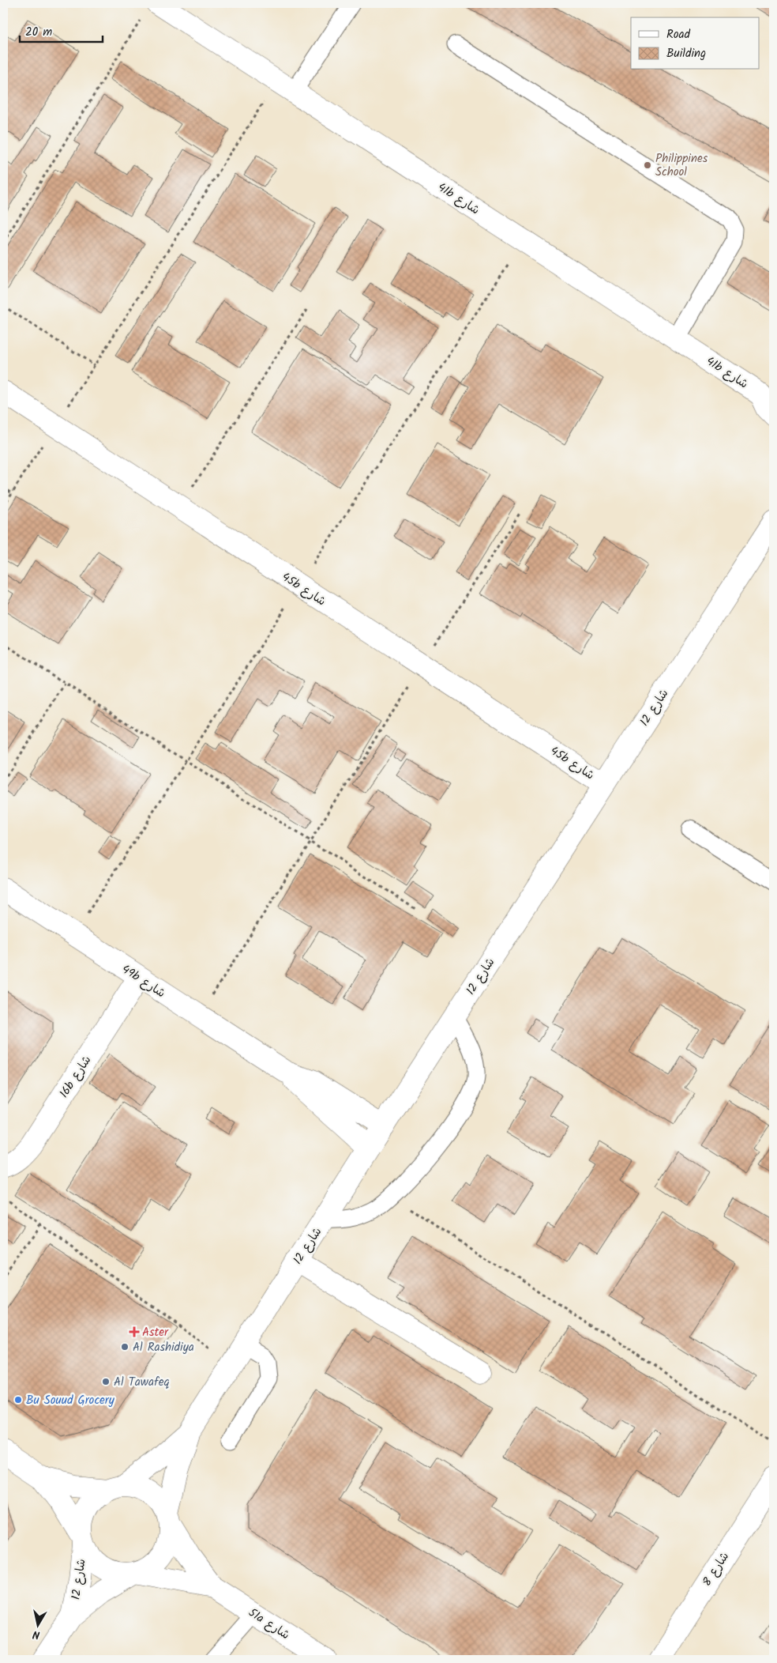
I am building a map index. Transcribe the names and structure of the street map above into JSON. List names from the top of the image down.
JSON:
{
  "streets": {
    "street": [
      "41b شارع",
      "45b شارع",
      "شارع 12",
      "49b شارع",
      "16b شارع",
      "شارع 8",
      "51a شارع"
    ]
  },
  "crossings": [
    ["45b شارع", "شارع 12"],
    ["شارع 12", "49b شارع"],
    ["شارع 12", "51a شارع"],
    ["49b شارع", "16b شارع"]
  ],
  "places": {
    "other": [
      "Philippines School",
      "Al Rashidiya",
      "Al Tawafeq",
      "Bu Souud Grocery"
    ],
    "health": ["Aster"]
  },
  "legend": ["Road", "Building"],
  "scale_bar": "20 m",
  "north": "bottom"
}
